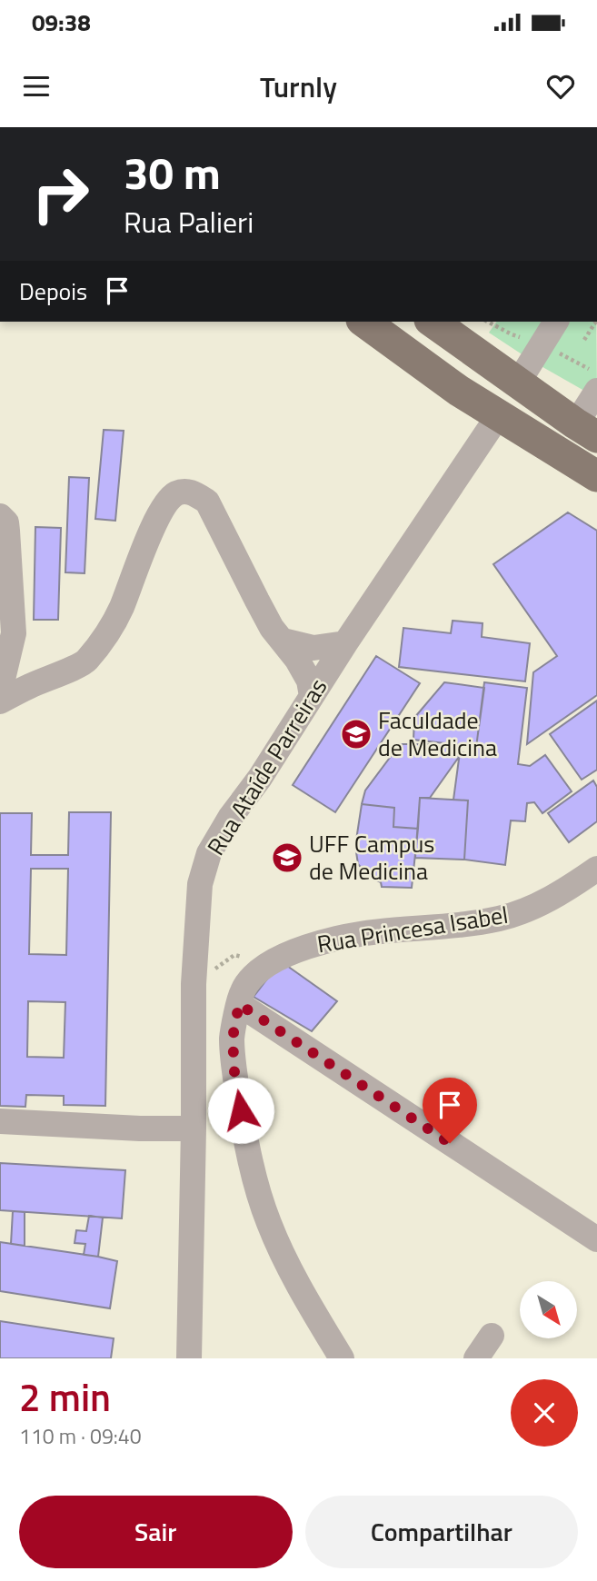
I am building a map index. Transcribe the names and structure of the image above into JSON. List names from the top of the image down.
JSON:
{
  "streets": {
    "street": ["Rua Ataíde Parreiras", "Rua Princesa Isabel"]
  },
  "places": {
    "school or university": ["Faculdade de Medicina", "UFF Campus de Medicina"]
  },
  "north": "bottom right",
  "page": {
    "status": "09:38",
    "header": "Turnly",
    "turn": ["30 m", "Rua Palieri"],
    "then": "Depois",
    "heading": ["2 min", "110 m · 09:40"],
    "buttons": ["Sair", "Compartilhar"]
  }
}
